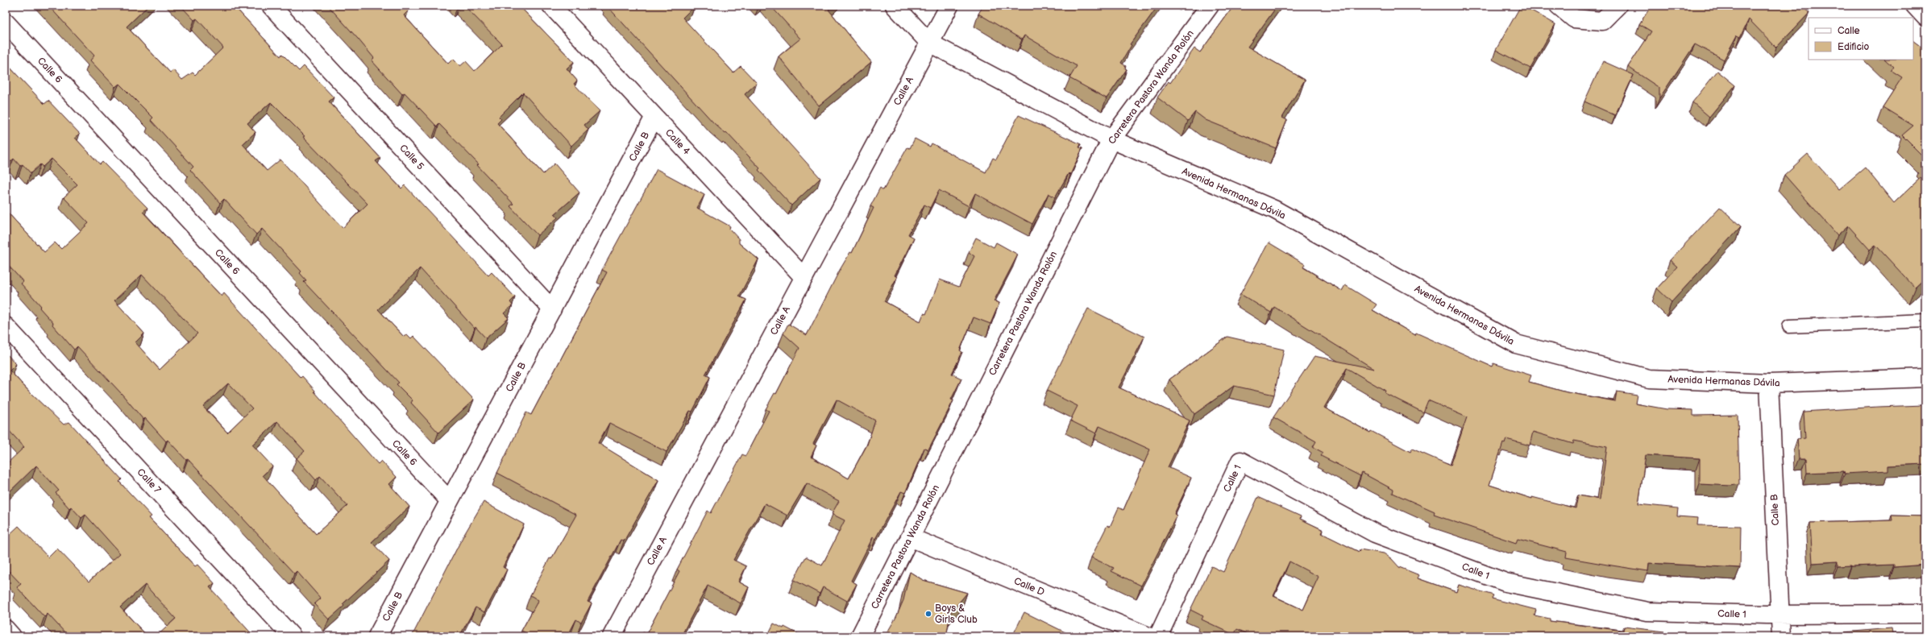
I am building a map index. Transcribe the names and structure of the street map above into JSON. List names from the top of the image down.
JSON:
{
  "streets": {
    "street": [
      "Calle 6",
      "Carretera Pastora Wanda Rolón",
      "Calle A",
      "Calle 4",
      "Calle B",
      "Calle 5",
      "Avenida Hermanas Dávila",
      "Calle 1",
      "Calle 7",
      "Calle D"
    ]
  },
  "crossings": [
    ["Calle 6", "Calle B"],
    ["Carretera Pastora Wanda Rolón", "Avenida Hermanas Dávila"],
    ["Carretera Pastora Wanda Rolón", "Calle D"],
    ["Calle A", "Calle 4"],
    ["Calle A", "Avenida Hermanas Dávila"],
    ["Calle 4", "Calle B"],
    ["Calle B", "Calle 5"],
    ["Calle B", "Avenida Hermanas Dávila"],
    ["Calle B", "Calle 1"]
  ],
  "places": ["Boys & Girls Club"],
  "legend": ["Calle", "Edificio"]
}
